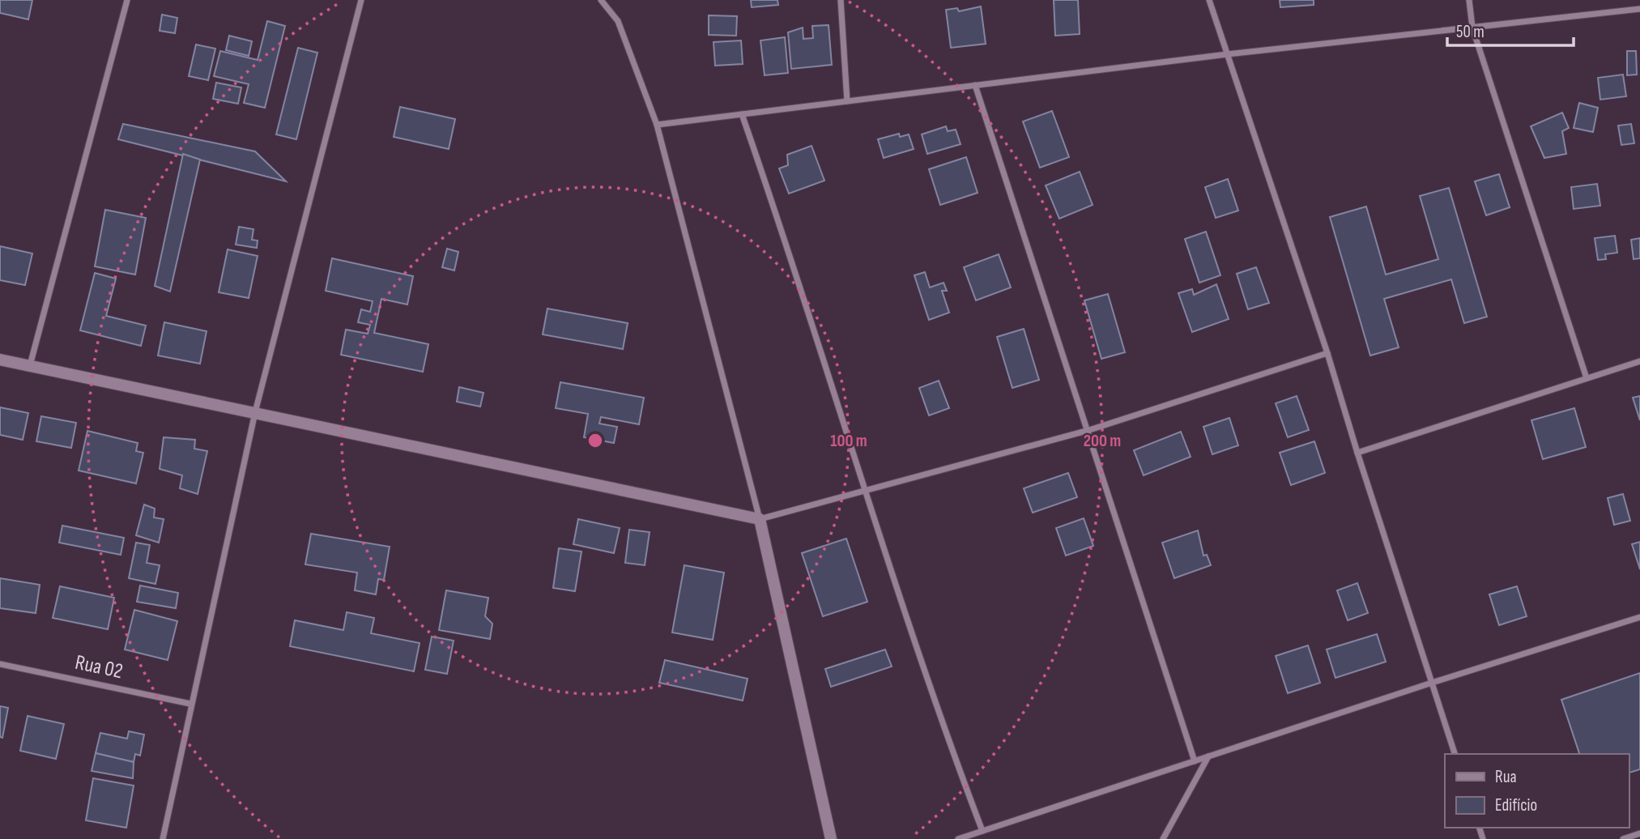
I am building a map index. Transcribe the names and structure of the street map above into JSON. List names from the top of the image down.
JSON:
{
  "streets": {
    "street": ["Rua 02"]
  },
  "legend": ["Rua", "Edifício"],
  "scale_bar": "50 m",
  "rings": ["100 m", "200 m"]
}
